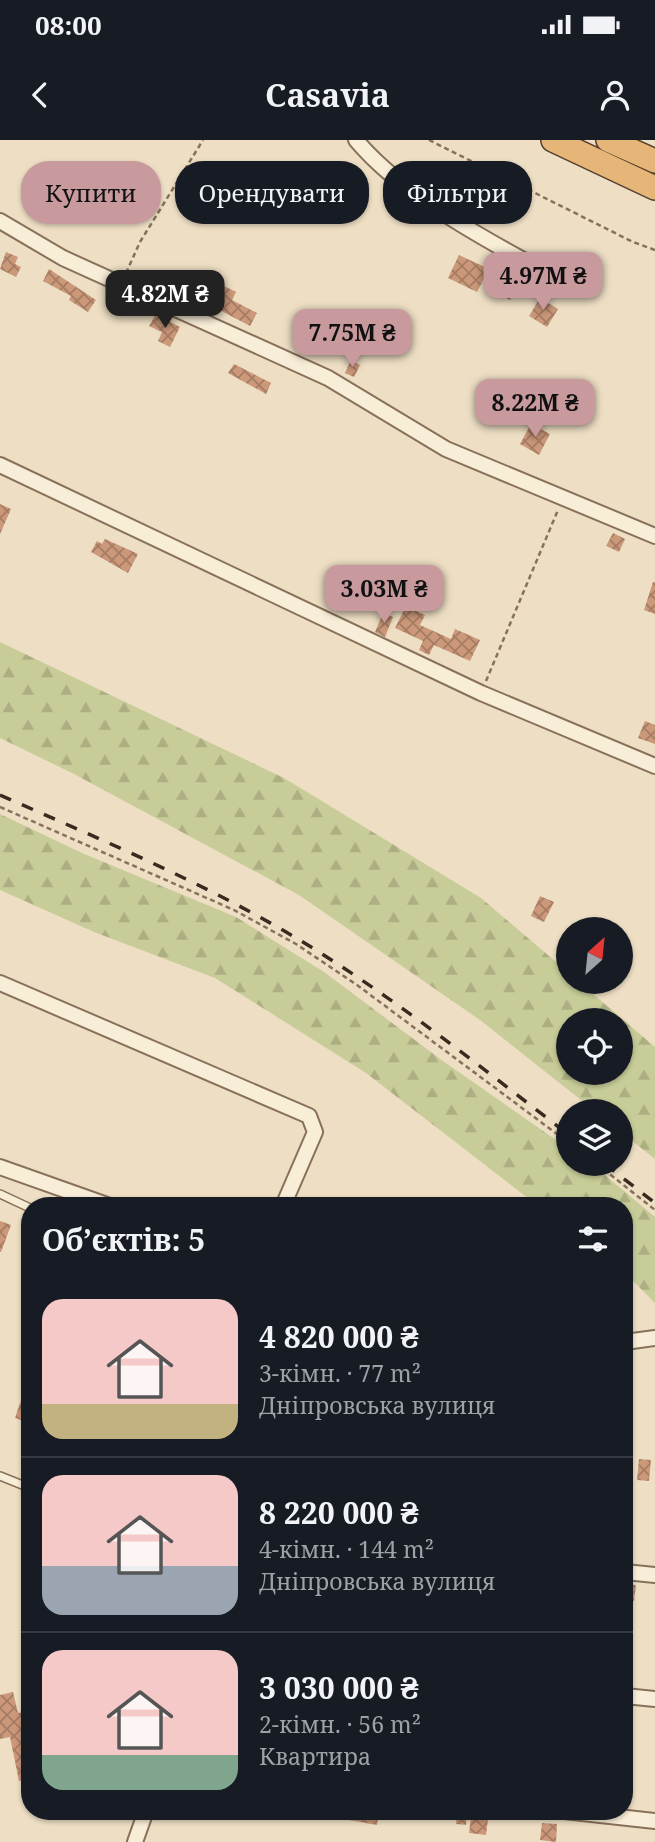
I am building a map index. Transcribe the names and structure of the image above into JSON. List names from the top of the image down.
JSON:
{
  "north": "top right",
  "page": {
    "status": "08:00",
    "header": "Casavia",
    "chip": ["Купити", "Орендувати", "Фільтри"],
    "price": [
      "4.97M ₴",
      "4.82M ₴",
      "7.75M ₴",
      "8.22M ₴",
      "3.03M ₴"
    ],
    "heading": "Об’єктів: 5",
    "list": [
      {
        "name": "4 820 000 ₴",
        "note": "3-кімн. · 77 m² · Дніпровська вулиця"
      },
      {
        "name": "8 220 000 ₴",
        "note": "4-кімн. · 144 m² · Дніпровська вулиця"
      },
      {
        "name": "3 030 000 ₴",
        "note": "2-кімн. · 56 m² · Квартира"
      }
    ]
  }
}
